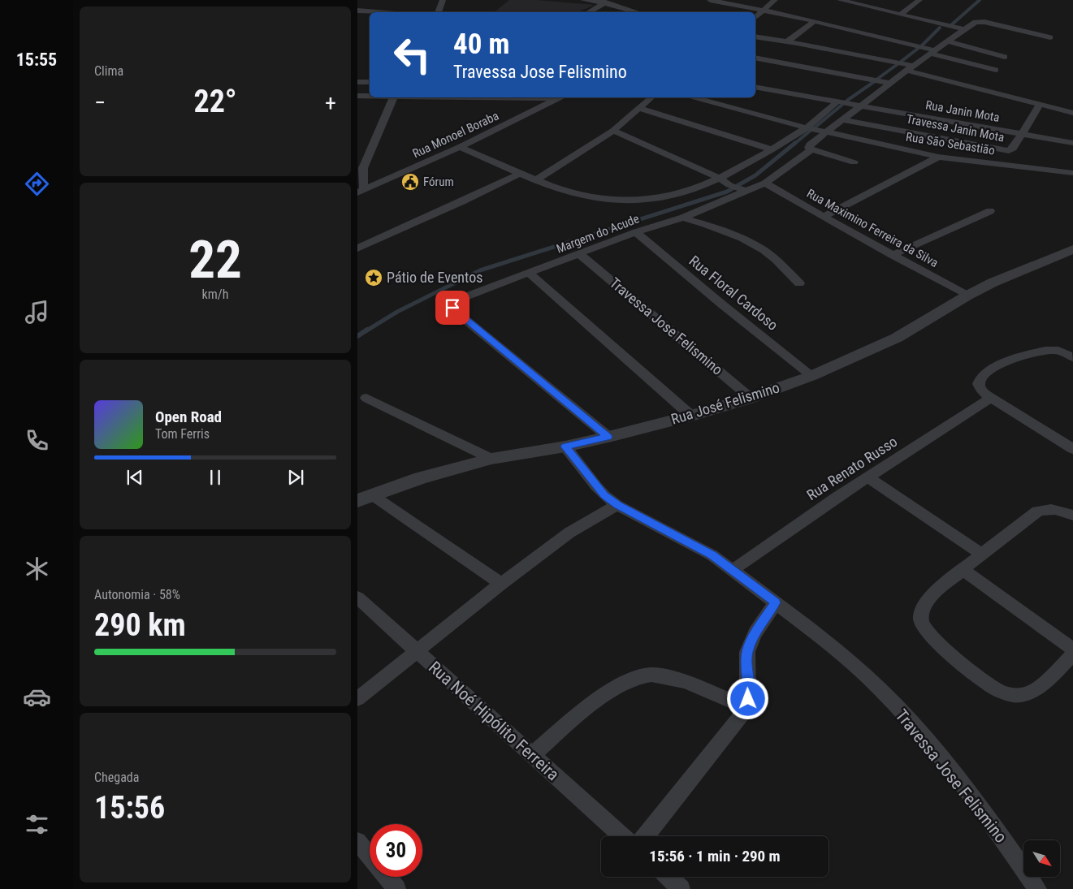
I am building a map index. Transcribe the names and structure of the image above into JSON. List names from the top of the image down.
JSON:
{
  "streets": {
    "street": [
      "Rua Janin Mota",
      "Travessa Janin Mota",
      "Rua Monoel Boraba",
      "Rua São Sebastião",
      "Rua Maximino Ferreira da Silva",
      "Margem do Acude",
      "Rua Floral Cardoso",
      "Travessa Jose Felismino",
      "Rua José Felismino",
      "Rua Renato Russo",
      "Rua Noé Hipólito Ferreira"
    ]
  },
  "crossings": [
    ["Rua Janin Mota", "Travessa Janin Mota"],
    ["Rua Maximino Ferreira da Silva", "Margem do Acude"],
    ["Rua Maximino Ferreira da Silva", "Rua José Felismino"],
    ["Margem do Acude", "Rua Floral Cardoso"],
    ["Margem do Acude", "Travessa Jose Felismino"],
    ["Margem do Acude", "Rua José Felismino"],
    ["Rua Floral Cardoso", "Rua José Felismino"],
    ["Travessa Jose Felismino", "Rua José Felismino"],
    ["Travessa Jose Felismino", "Rua Renato Russo"]
  ],
  "places": {
    "public building": ["Fórum"],
    "place": ["Pátio de Eventos"]
  },
  "north": "bottom right",
  "page": {
    "tabs": "15:55",
    "tile": [
      "Clima",
      ["22", "km/h"],
      ["Autonomia · 58%", "290 km"],
      ["Chegada", "15:56"]
    ],
    "turn": ["40 m", "Travessa Jose Felismino"],
    "heat": ["−", "22°", "+"],
    "song": ["Open Road", "Tom Ferris"],
    "limit": "30",
    "trip": "15:56 · 1 min · 290 m"
  }
}
